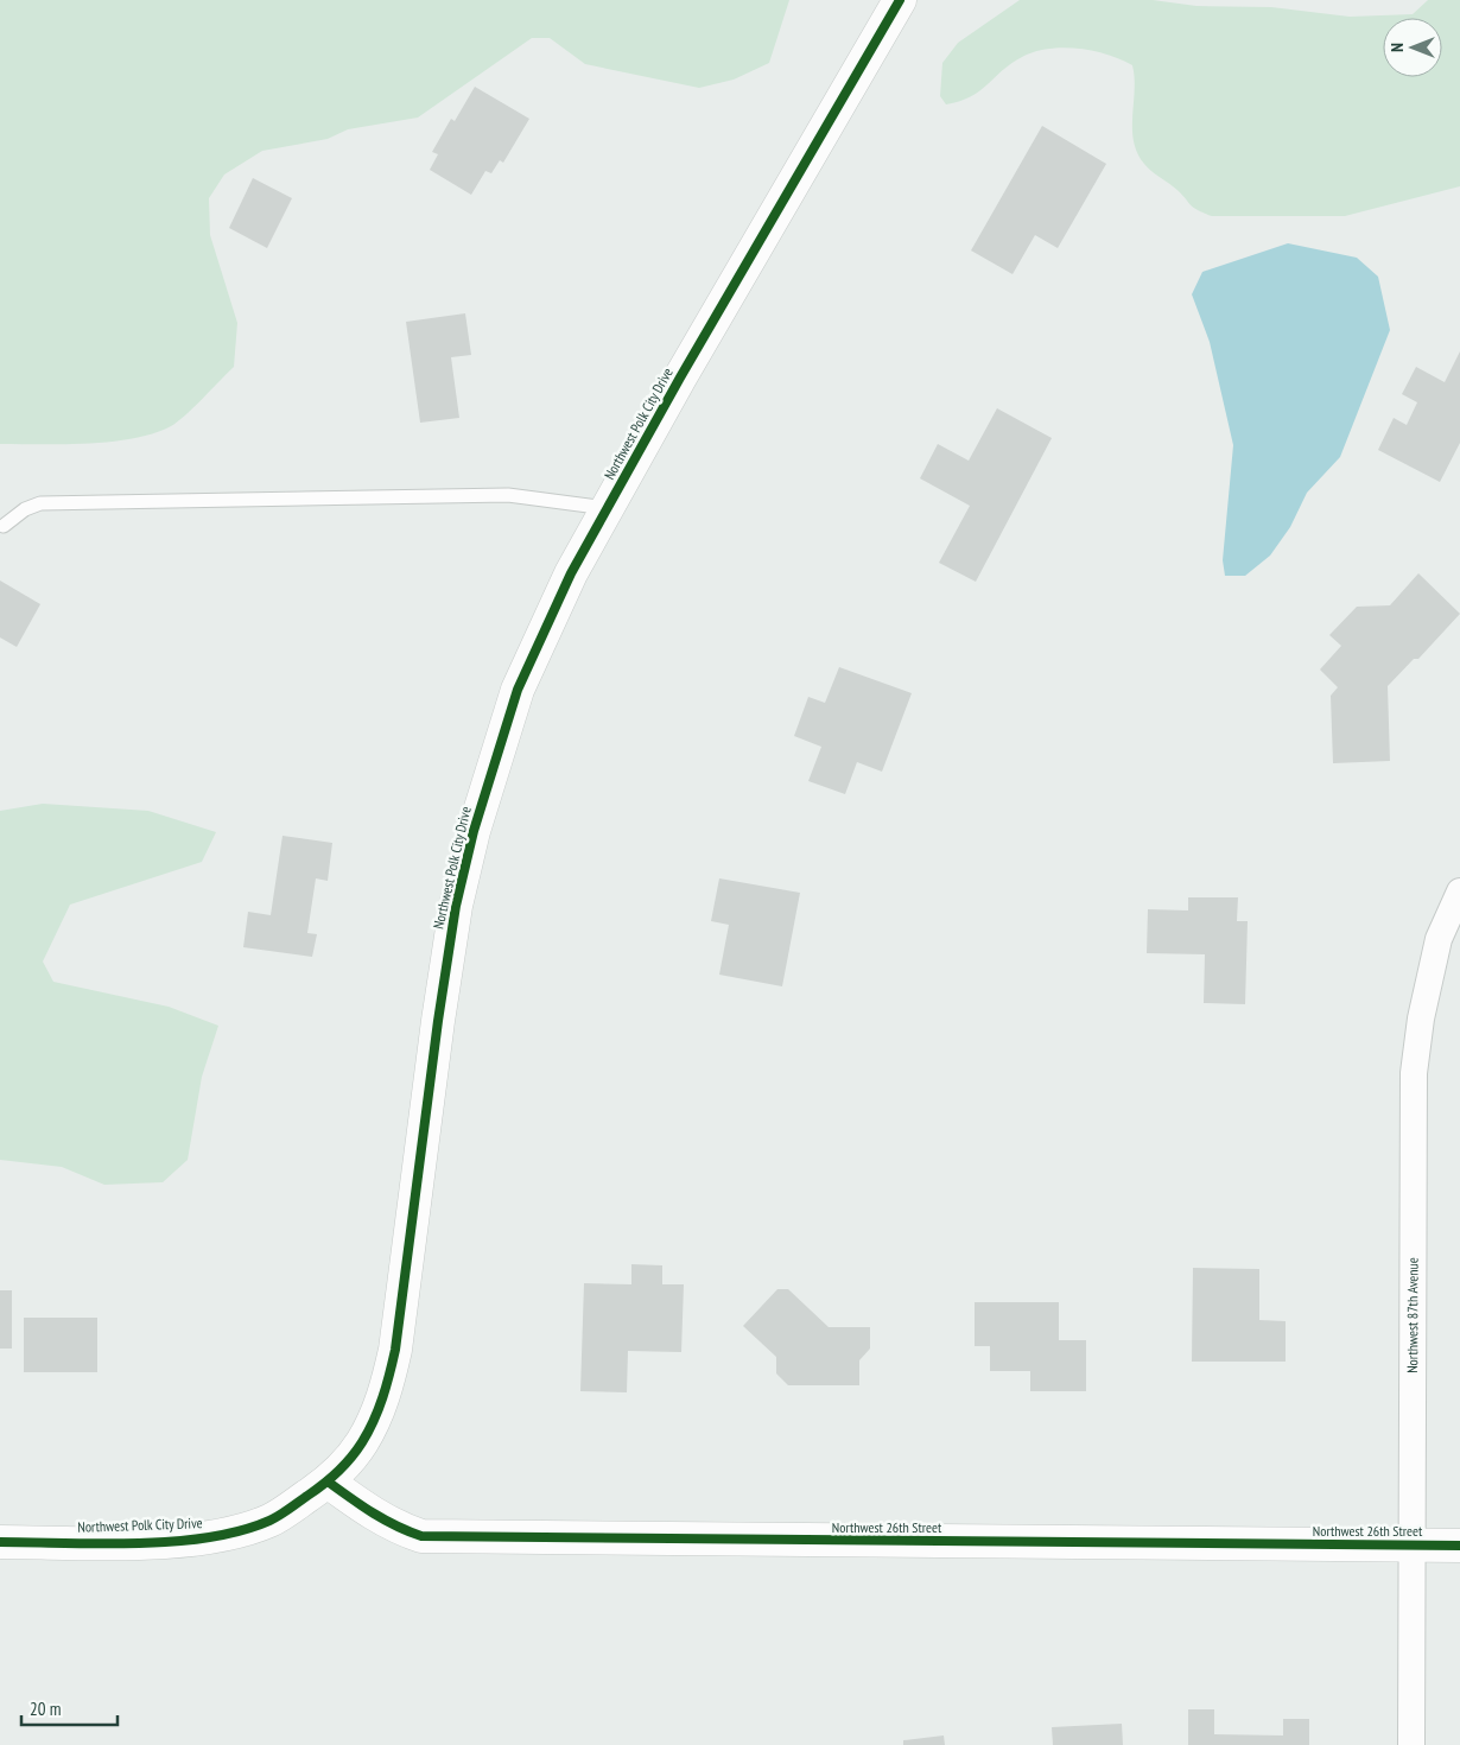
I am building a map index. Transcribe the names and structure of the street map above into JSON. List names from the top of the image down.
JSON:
{
  "streets": {
    "street": ["Northwest Polk City Drive", "Northwest 87th Avenue", "Northwest 26th Street"]
  },
  "crossings": [
    ["Northwest Polk City Drive", "Northwest 26th Street"],
    ["Northwest 87th Avenue", "Northwest 26th Street"]
  ],
  "scale_bar": "20 m",
  "north": "left"
}
